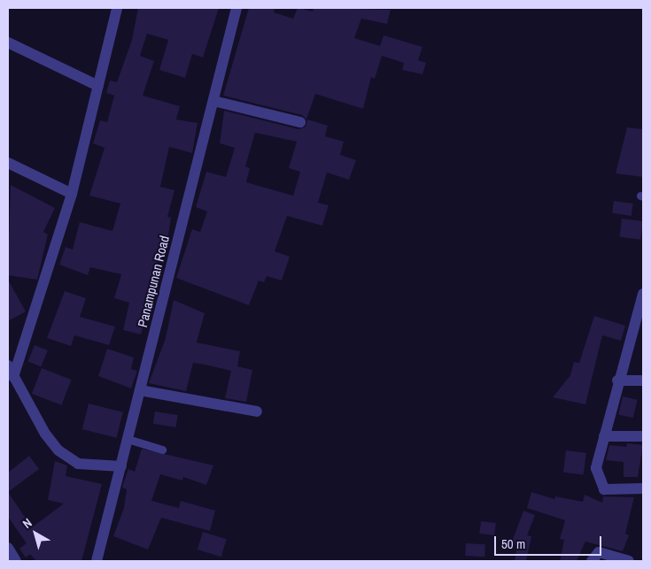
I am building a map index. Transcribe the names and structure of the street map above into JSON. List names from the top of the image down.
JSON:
{
  "streets": {
    "street": ["Panampunan Road"]
  },
  "scale_bar": "50 m",
  "north": "top left"
}
